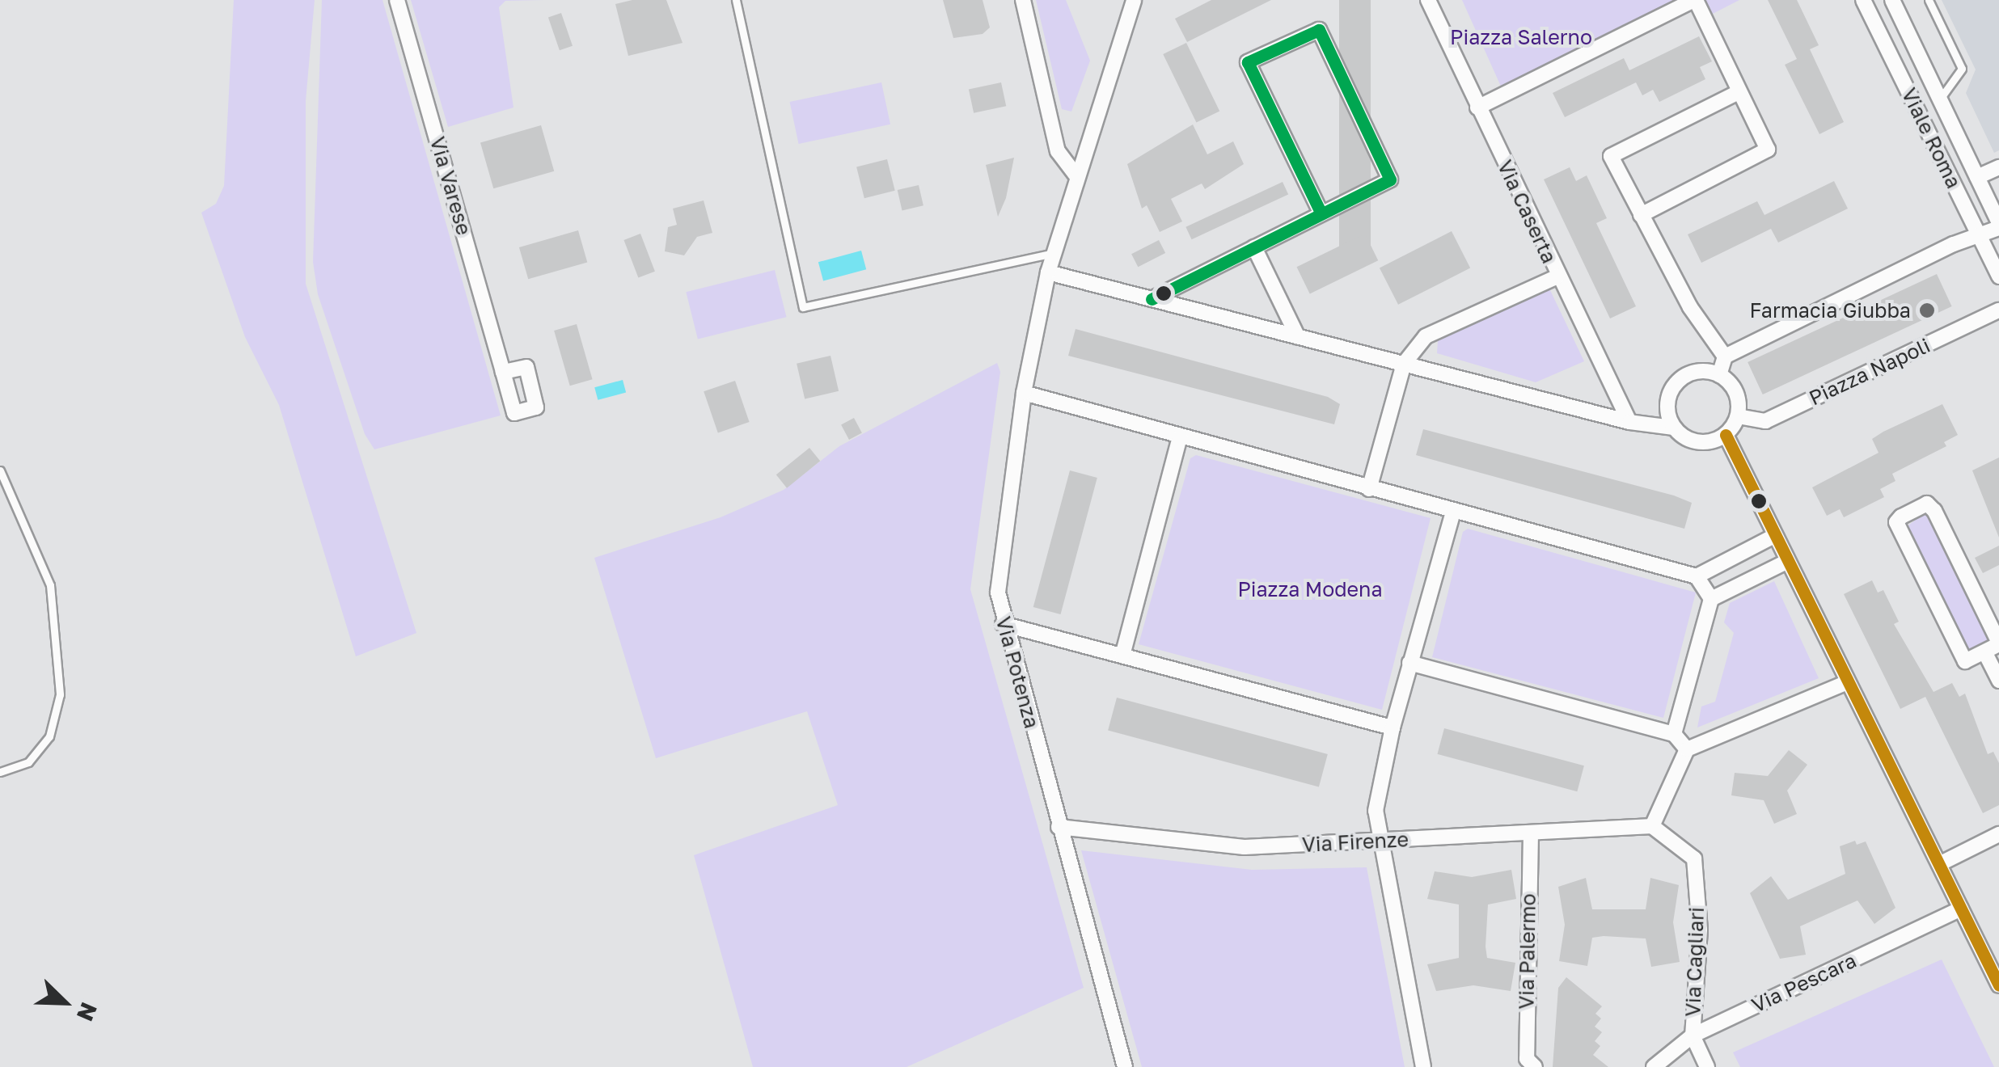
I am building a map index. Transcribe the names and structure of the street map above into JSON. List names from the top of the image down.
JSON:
{
  "streets": {
    "street": [
      "Viale Roma",
      "Via Varese",
      "Via Caserta",
      "Piazza Napoli",
      "Via Potenza",
      "Via Firenze",
      "Via Palermo",
      "Via Cagliari",
      "Via Pescara"
    ]
  },
  "crossings": [
    ["Via Potenza", "Via Firenze"],
    ["Via Firenze", "Via Palermo"],
    ["Via Firenze", "Via Cagliari"],
    ["Via Cagliari", "Via Pescara"]
  ],
  "parks": ["Piazza Salerno", "Piazza Modena"],
  "places": ["Farmacia Giubba"],
  "north": "bottom right"
}
